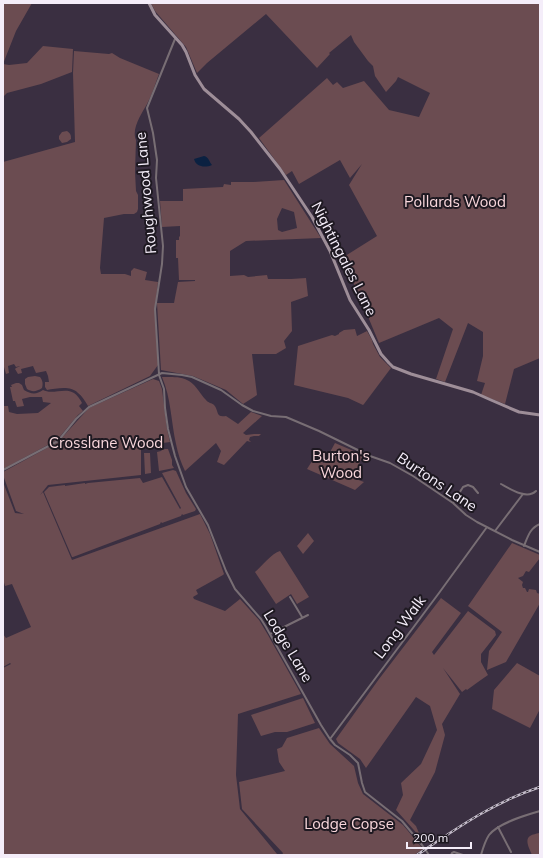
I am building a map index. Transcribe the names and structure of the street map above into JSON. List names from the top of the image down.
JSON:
{
  "streets": {
    "main road": ["Nightingales Lane"],
    "street": [
      "Roughwood Lane",
      "Burtons Lane",
      "Long Walk",
      "Lodge Lane"
    ]
  },
  "crossings": [
    ["Roughwood Lane", "Nightingales Lane"],
    ["Roughwood Lane", "Burtons Lane"],
    ["Roughwood Lane", "Lodge Lane"],
    ["Burtons Lane", "Long Walk"],
    ["Burtons Lane", "Lodge Lane"],
    ["Long Walk", "Lodge Lane"]
  ],
  "parks": [
    "Pollards Wood",
    "Crosslane Wood",
    "Burton's Wood",
    "Lodge Copse"
  ],
  "scale_bar": "200 m"
}
